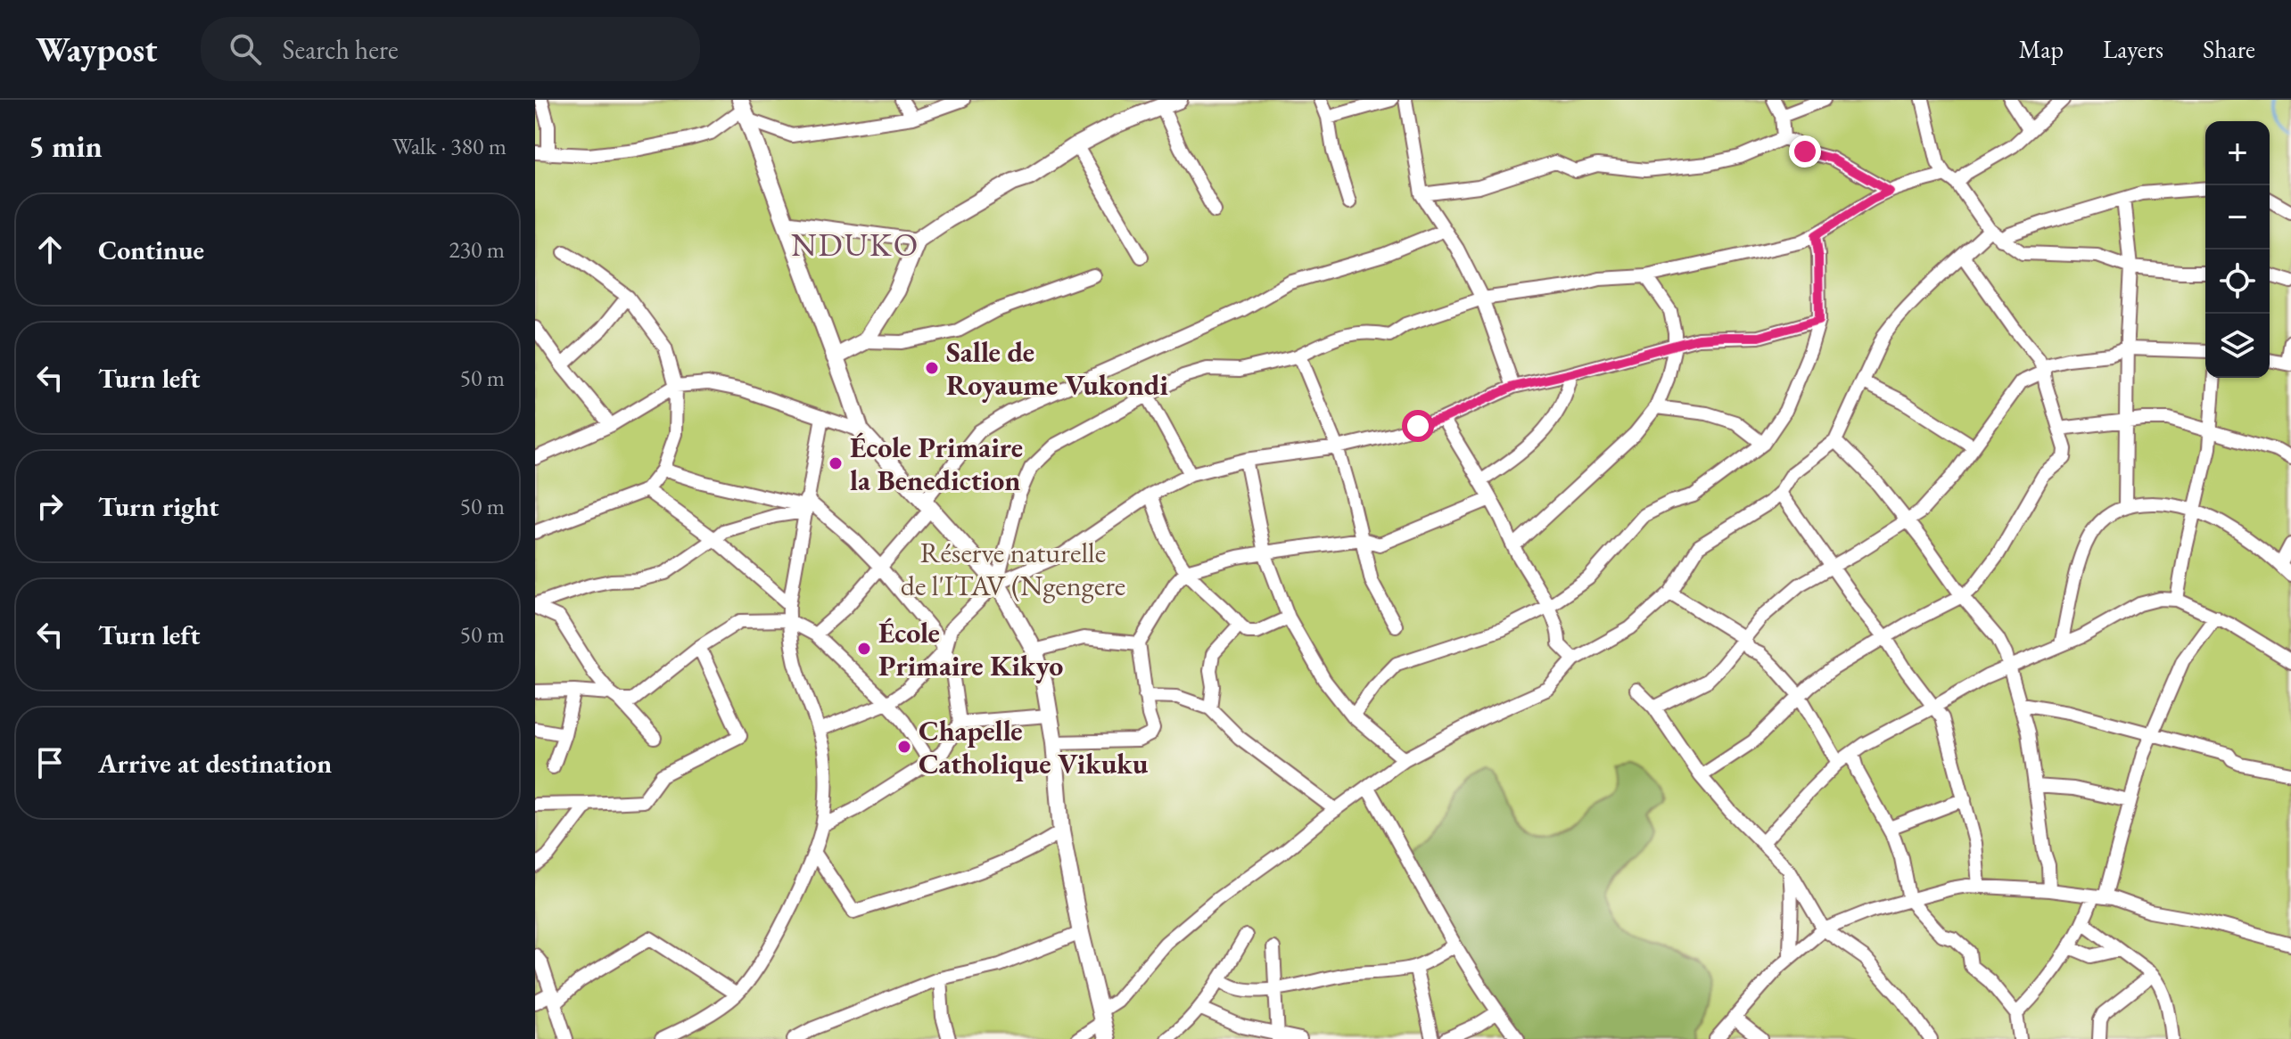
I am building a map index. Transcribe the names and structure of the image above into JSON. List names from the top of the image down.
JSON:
{
  "districts": ["NDUKO"],
  "parks": ["Réserve naturelle de l'ITAV (Ngengere"],
  "places": [
    "Salle de Royaume Vukondi",
    "École Primaire la Benediction",
    "École Primaire Kikyo",
    "Chapelle Catholique Vikuku"
  ],
  "page": {
    "header": "Waypost",
    "search": "Search here",
    "nav": ["Map", "Layers", "Share"],
    "heading": ["5 min", "Walk · 380 m"],
    "map_buttons": ["+", "−"],
    "list": [
      ["Continue", "230 m"],
      ["Turn left", "50 m"],
      ["Turn right", "50 m"],
      ["Turn left", "50 m"],
      "Arrive at destination"
    ]
  }
}
